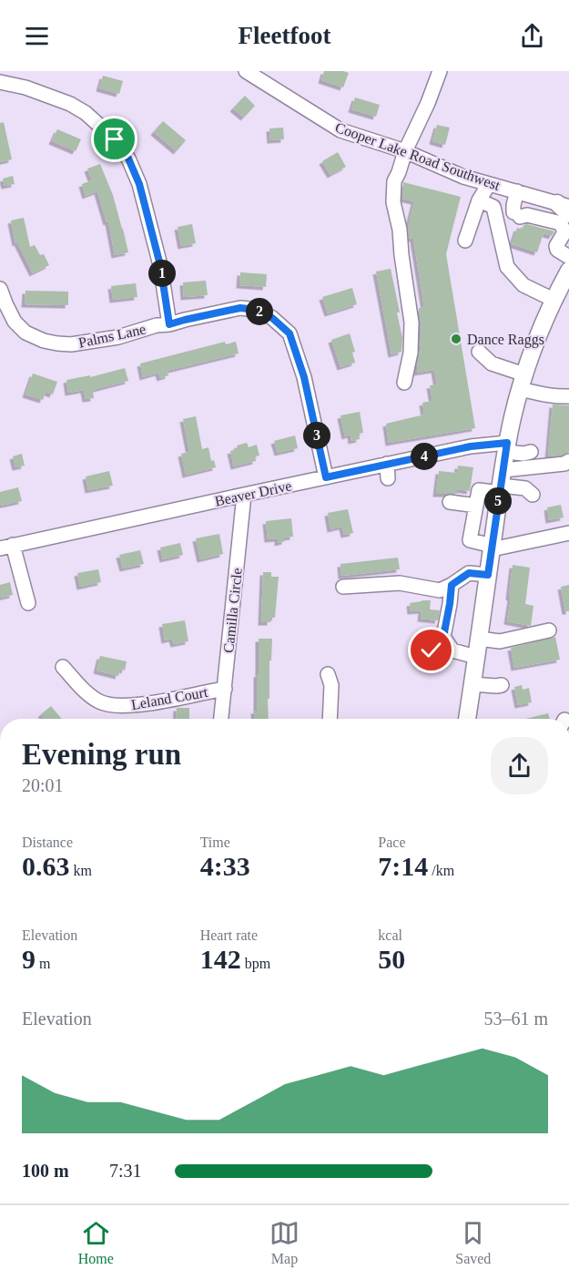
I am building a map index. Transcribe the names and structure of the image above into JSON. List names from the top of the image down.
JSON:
{
  "streets": {
    "street": [
      "Cooper Lake Road Southwest",
      "Palms Lane",
      "Beaver Drive",
      "Camilla Circle",
      "Leland Court"
    ]
  },
  "crossings": [
    ["Palms Lane", "Beaver Drive"],
    ["Beaver Drive", "Camilla Circle"],
    ["Camilla Circle", "Leland Court"]
  ],
  "places": ["Dance Raggs"],
  "page": {
    "header": "Fleetfoot",
    "pins": [
      "1",
      "2",
      "3",
      "4",
      "5"
    ],
    "heading": ["Evening run", "20:01"],
    "stats": [
      ["Distance", "0.63 km"],
      ["Time", "4:33"],
      ["Pace", "7:14 /km"],
      ["Elevation", "9 m"],
      ["Heart rate", "142 bpm"],
      ["kcal", "50"]
    ],
    "chart": ["Elevation", "53–61 m"],
    "list": [
      {
        "name": "100 m",
        "note": "7:31"
      }
    ],
    "tabs": ["Home", "Map", "Saved"]
  }
}
